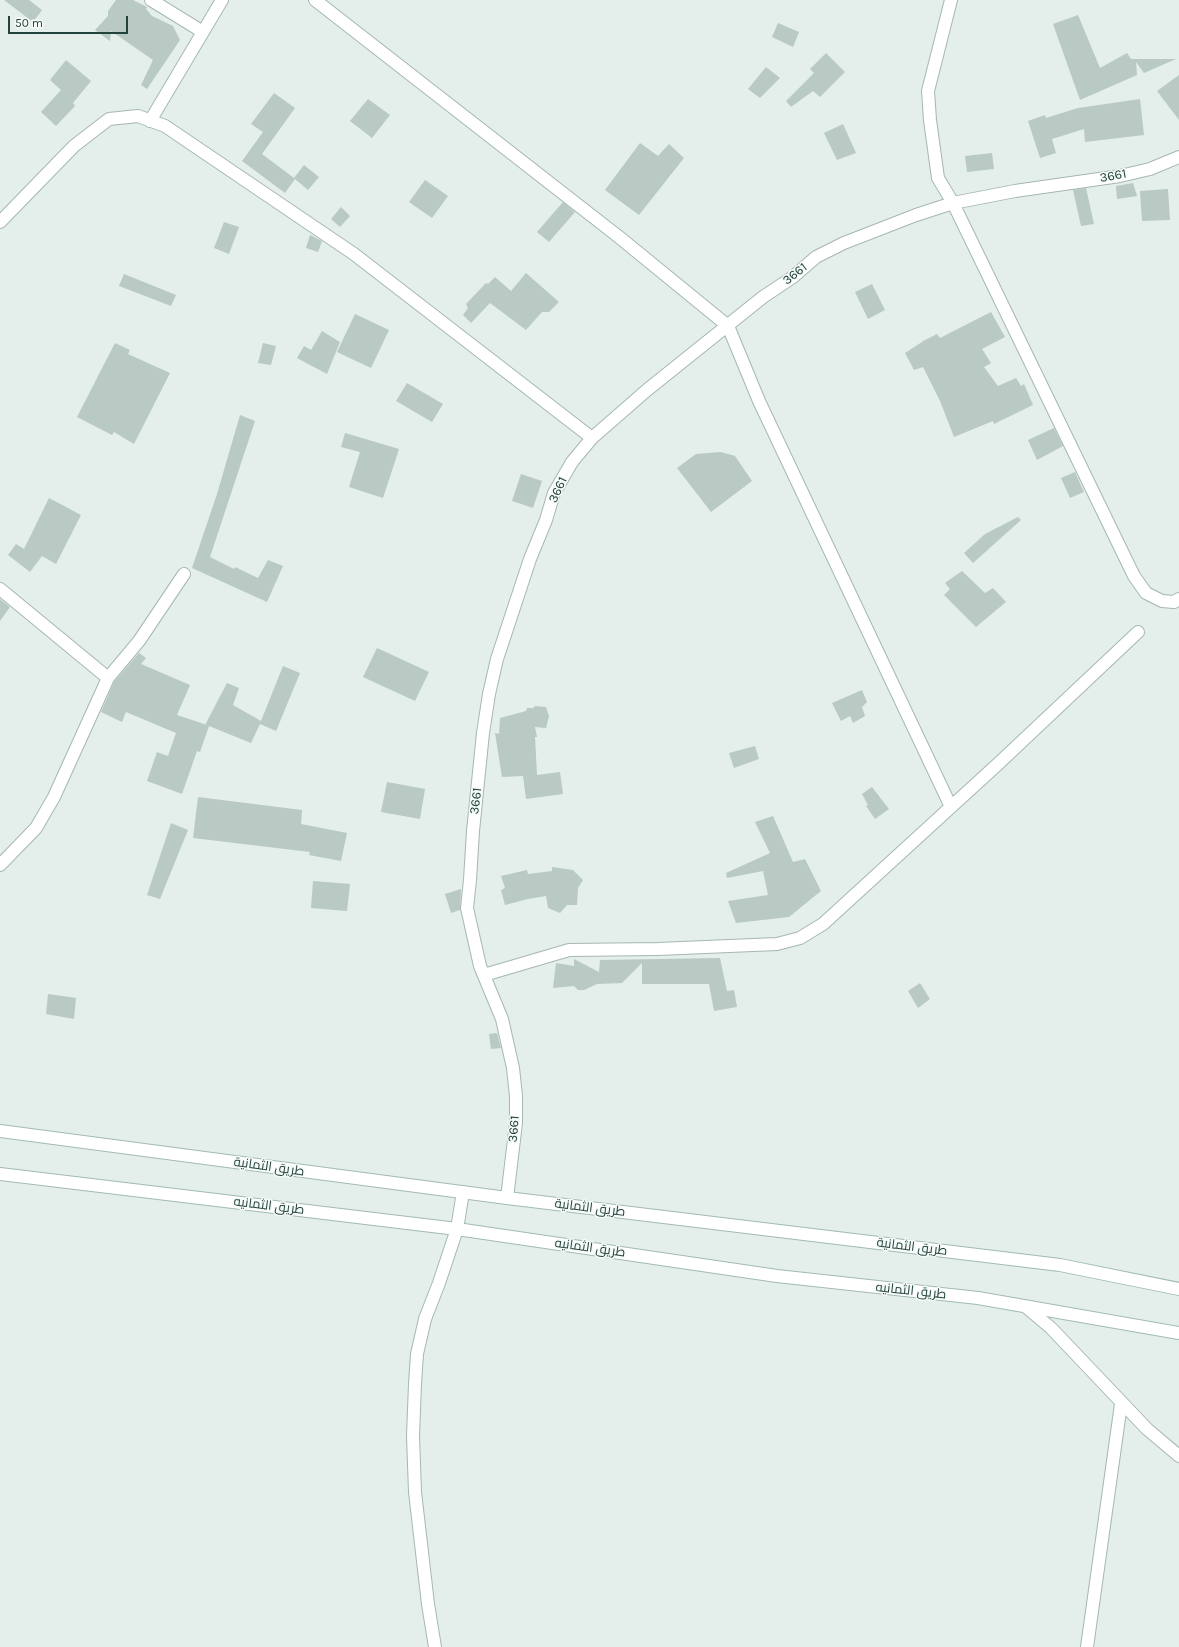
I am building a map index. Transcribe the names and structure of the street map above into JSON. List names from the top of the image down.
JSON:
{
  "streets": {
    "street": ["3661", "طريق الثمانية", "طريق الثمانيه"]
  },
  "crossings": [
    ["3661", "طريق الثمانية"]
  ],
  "scale_bar": "50 m"
}
